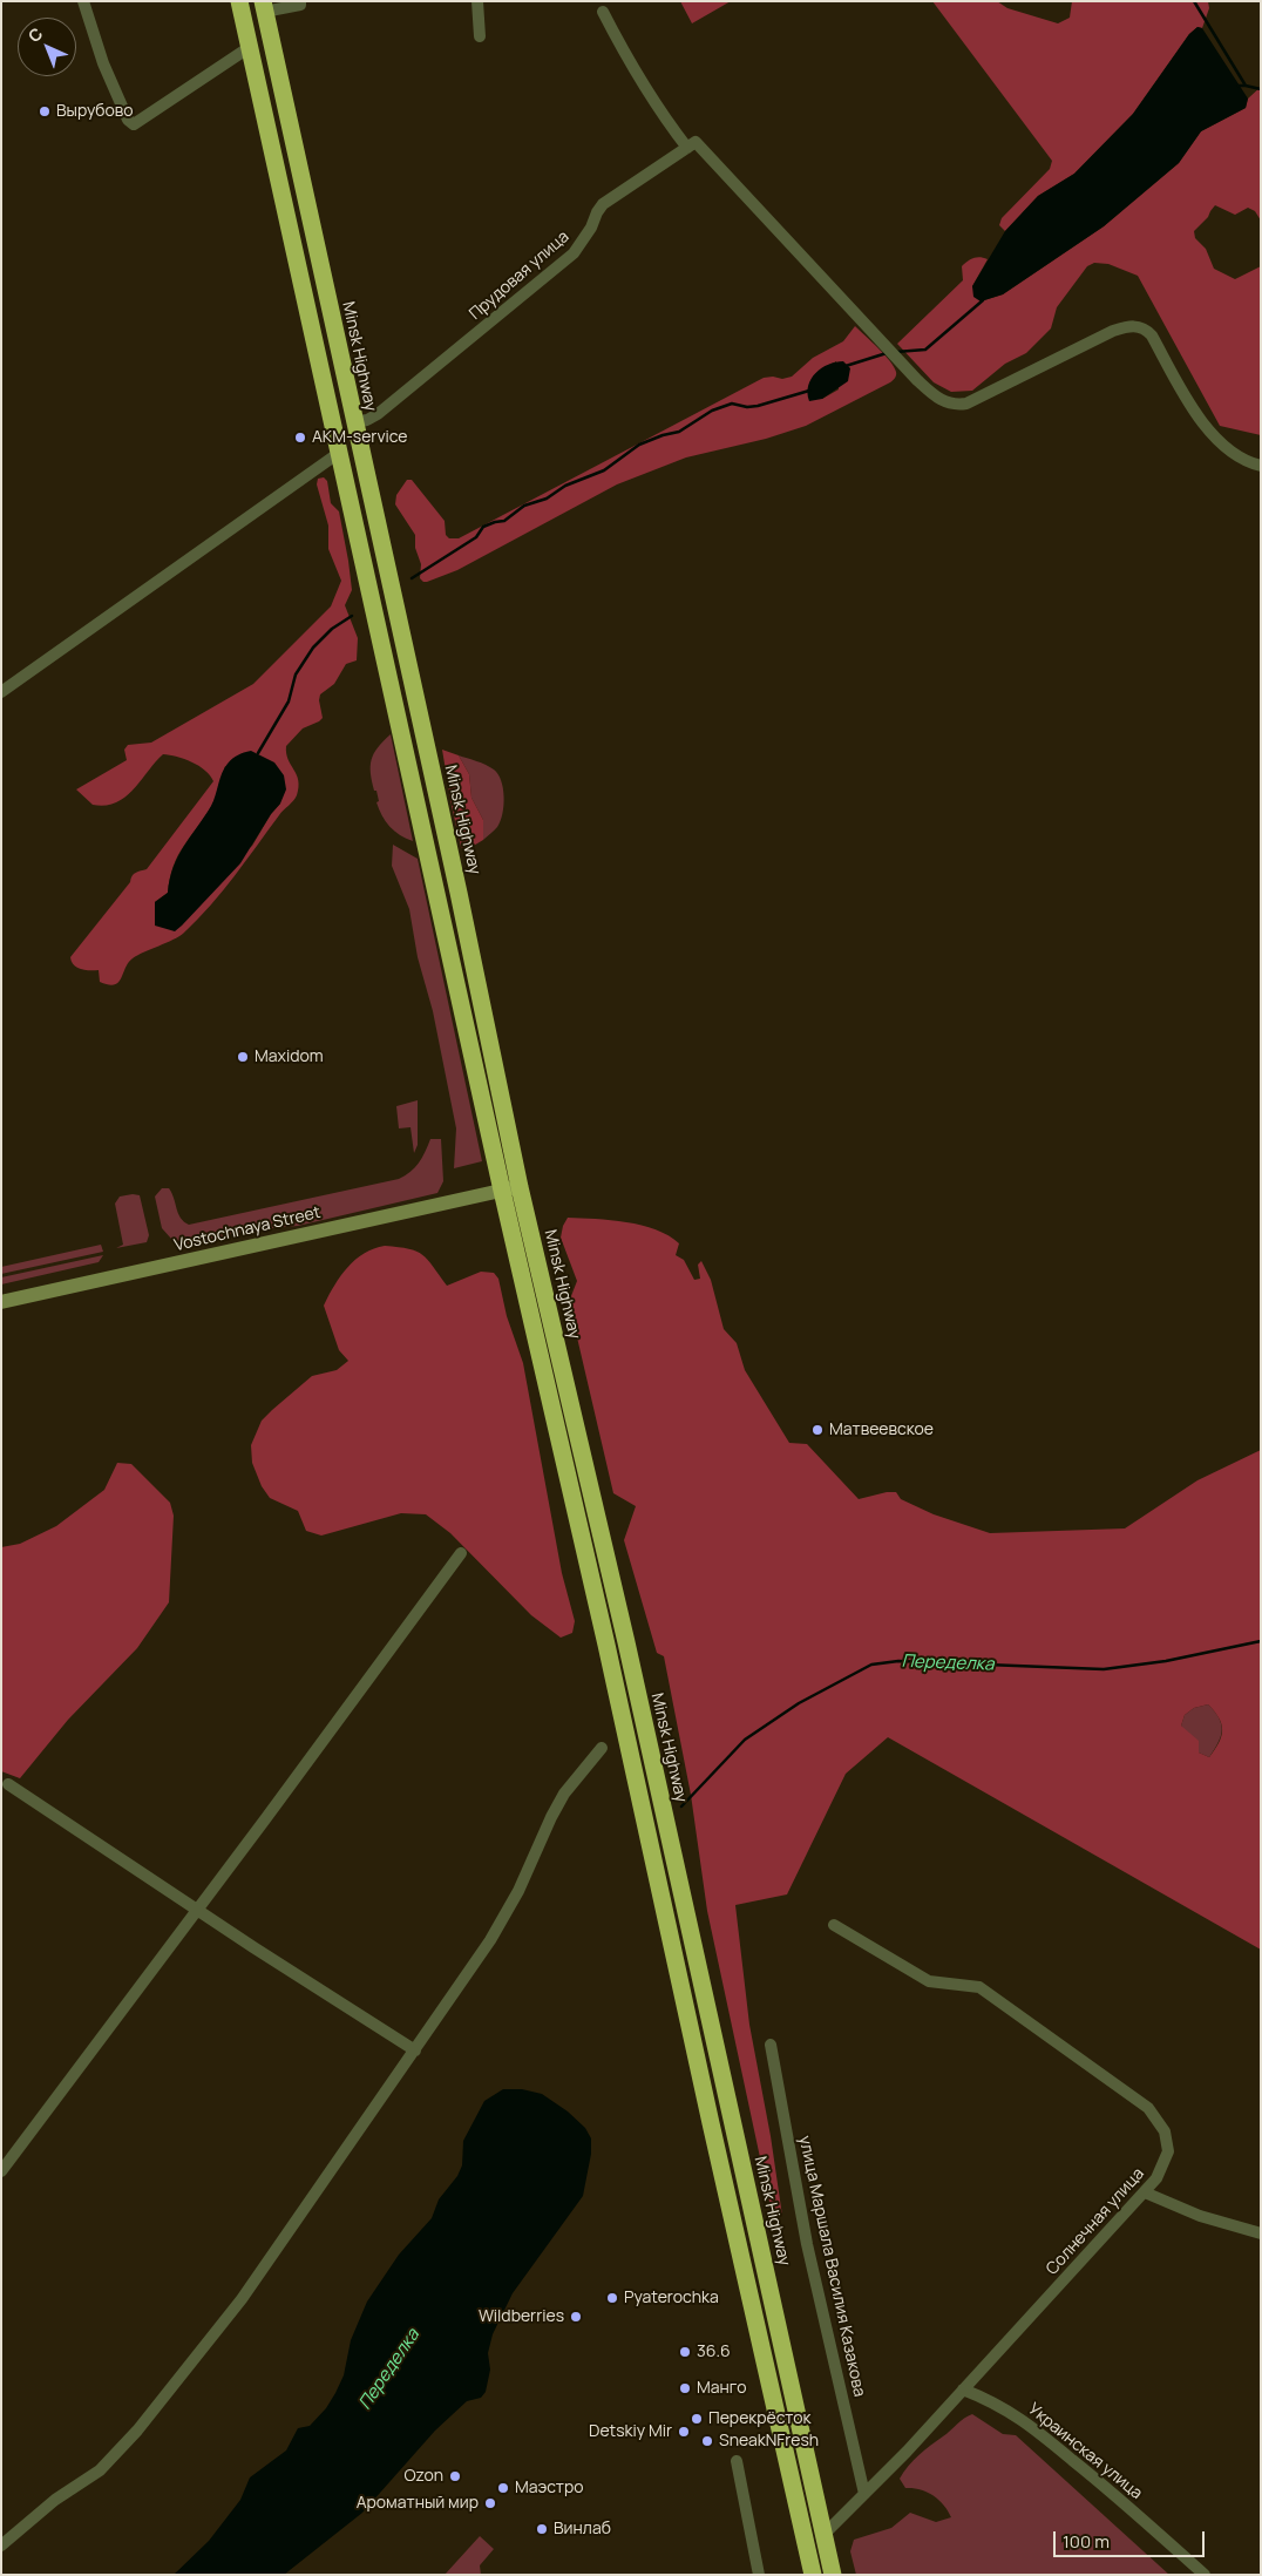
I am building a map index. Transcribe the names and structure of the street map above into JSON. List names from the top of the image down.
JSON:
{
  "streets": {
    "highway": ["Minsk Highway"],
    "street": [
      "Прудовая улица",
      "Vostochnaya Street",
      "Солнечная улица",
      "улица Маршала Василия Казакова",
      "Украинская улица"
    ]
  },
  "crossings": [
    ["Прудовая улица", "Minsk Highway"],
    ["Minsk Highway", "Vostochnaya Street"],
    ["Minsk Highway", "Солнечная улица"],
    ["Солнечная улица", "улица Маршала Василия Казакова"],
    ["Солнечная улица", "Украинская улица"]
  ],
  "water": ["Переделка"],
  "places": [
    "Вырубово",
    "AKM-service",
    "Maxidom",
    "Матвеевское",
    "Pyaterochka",
    "Wildberries",
    "36.6",
    "Манго",
    "Перекрёсток",
    "Detskiy Mir",
    "SneakNFresh",
    "Ozon",
    "Маэстро",
    "Ароматный мир",
    "Винлаб"
  ],
  "scale_bar": "100 m",
  "north": "top left"
}
